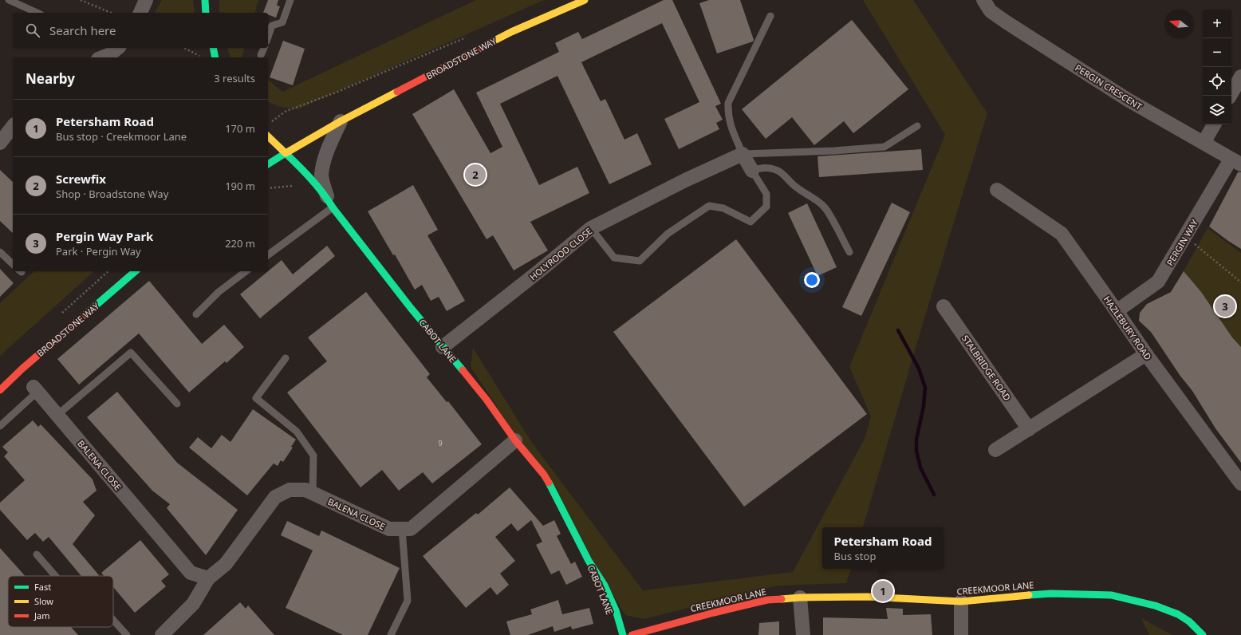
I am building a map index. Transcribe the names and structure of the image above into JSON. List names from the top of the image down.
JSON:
{
  "streets": {
    "street": [
      "BROADSTONE WAY",
      "PERGIN CRESCENT",
      "PERGIN WAY",
      "HOLYROOD CLOSE",
      "HAZLEBURY ROAD",
      "CABOT LANE",
      "STALBRIDGE ROAD",
      "BALENA CLOSE",
      "CREEKMOOR LANE"
    ]
  },
  "crossings": [
    ["BROADSTONE WAY", "CABOT LANE"],
    ["PERGIN CRESCENT", "PERGIN WAY"],
    ["PERGIN WAY", "HAZLEBURY ROAD"],
    ["HOLYROOD CLOSE", "CABOT LANE"],
    ["CABOT LANE", "BALENA CLOSE"]
  ],
  "house_numbers": ["9"],
  "legend": ["Fast", "Slow", "Jam"],
  "north": "left",
  "page": {
    "map_buttons": ["+", "−"],
    "search": "Search here",
    "heading": ["Nearby", "3 results"],
    "list": [
      {
        "mark": "1",
        "name": "Petersham Road",
        "note": "Bus stop · Creekmoor Lane",
        "value": "170 m"
      },
      {
        "mark": "2",
        "name": "Screwfix",
        "note": "Shop · Broadstone Way",
        "value": "190 m"
      },
      {
        "mark": "3",
        "name": "Pergin Way Park",
        "note": "Park · Pergin Way",
        "value": "220 m"
      }
    ],
    "pins": ["2", "3", "1"],
    "popup": ["Petersham Road", "Bus stop"]
  }
}
